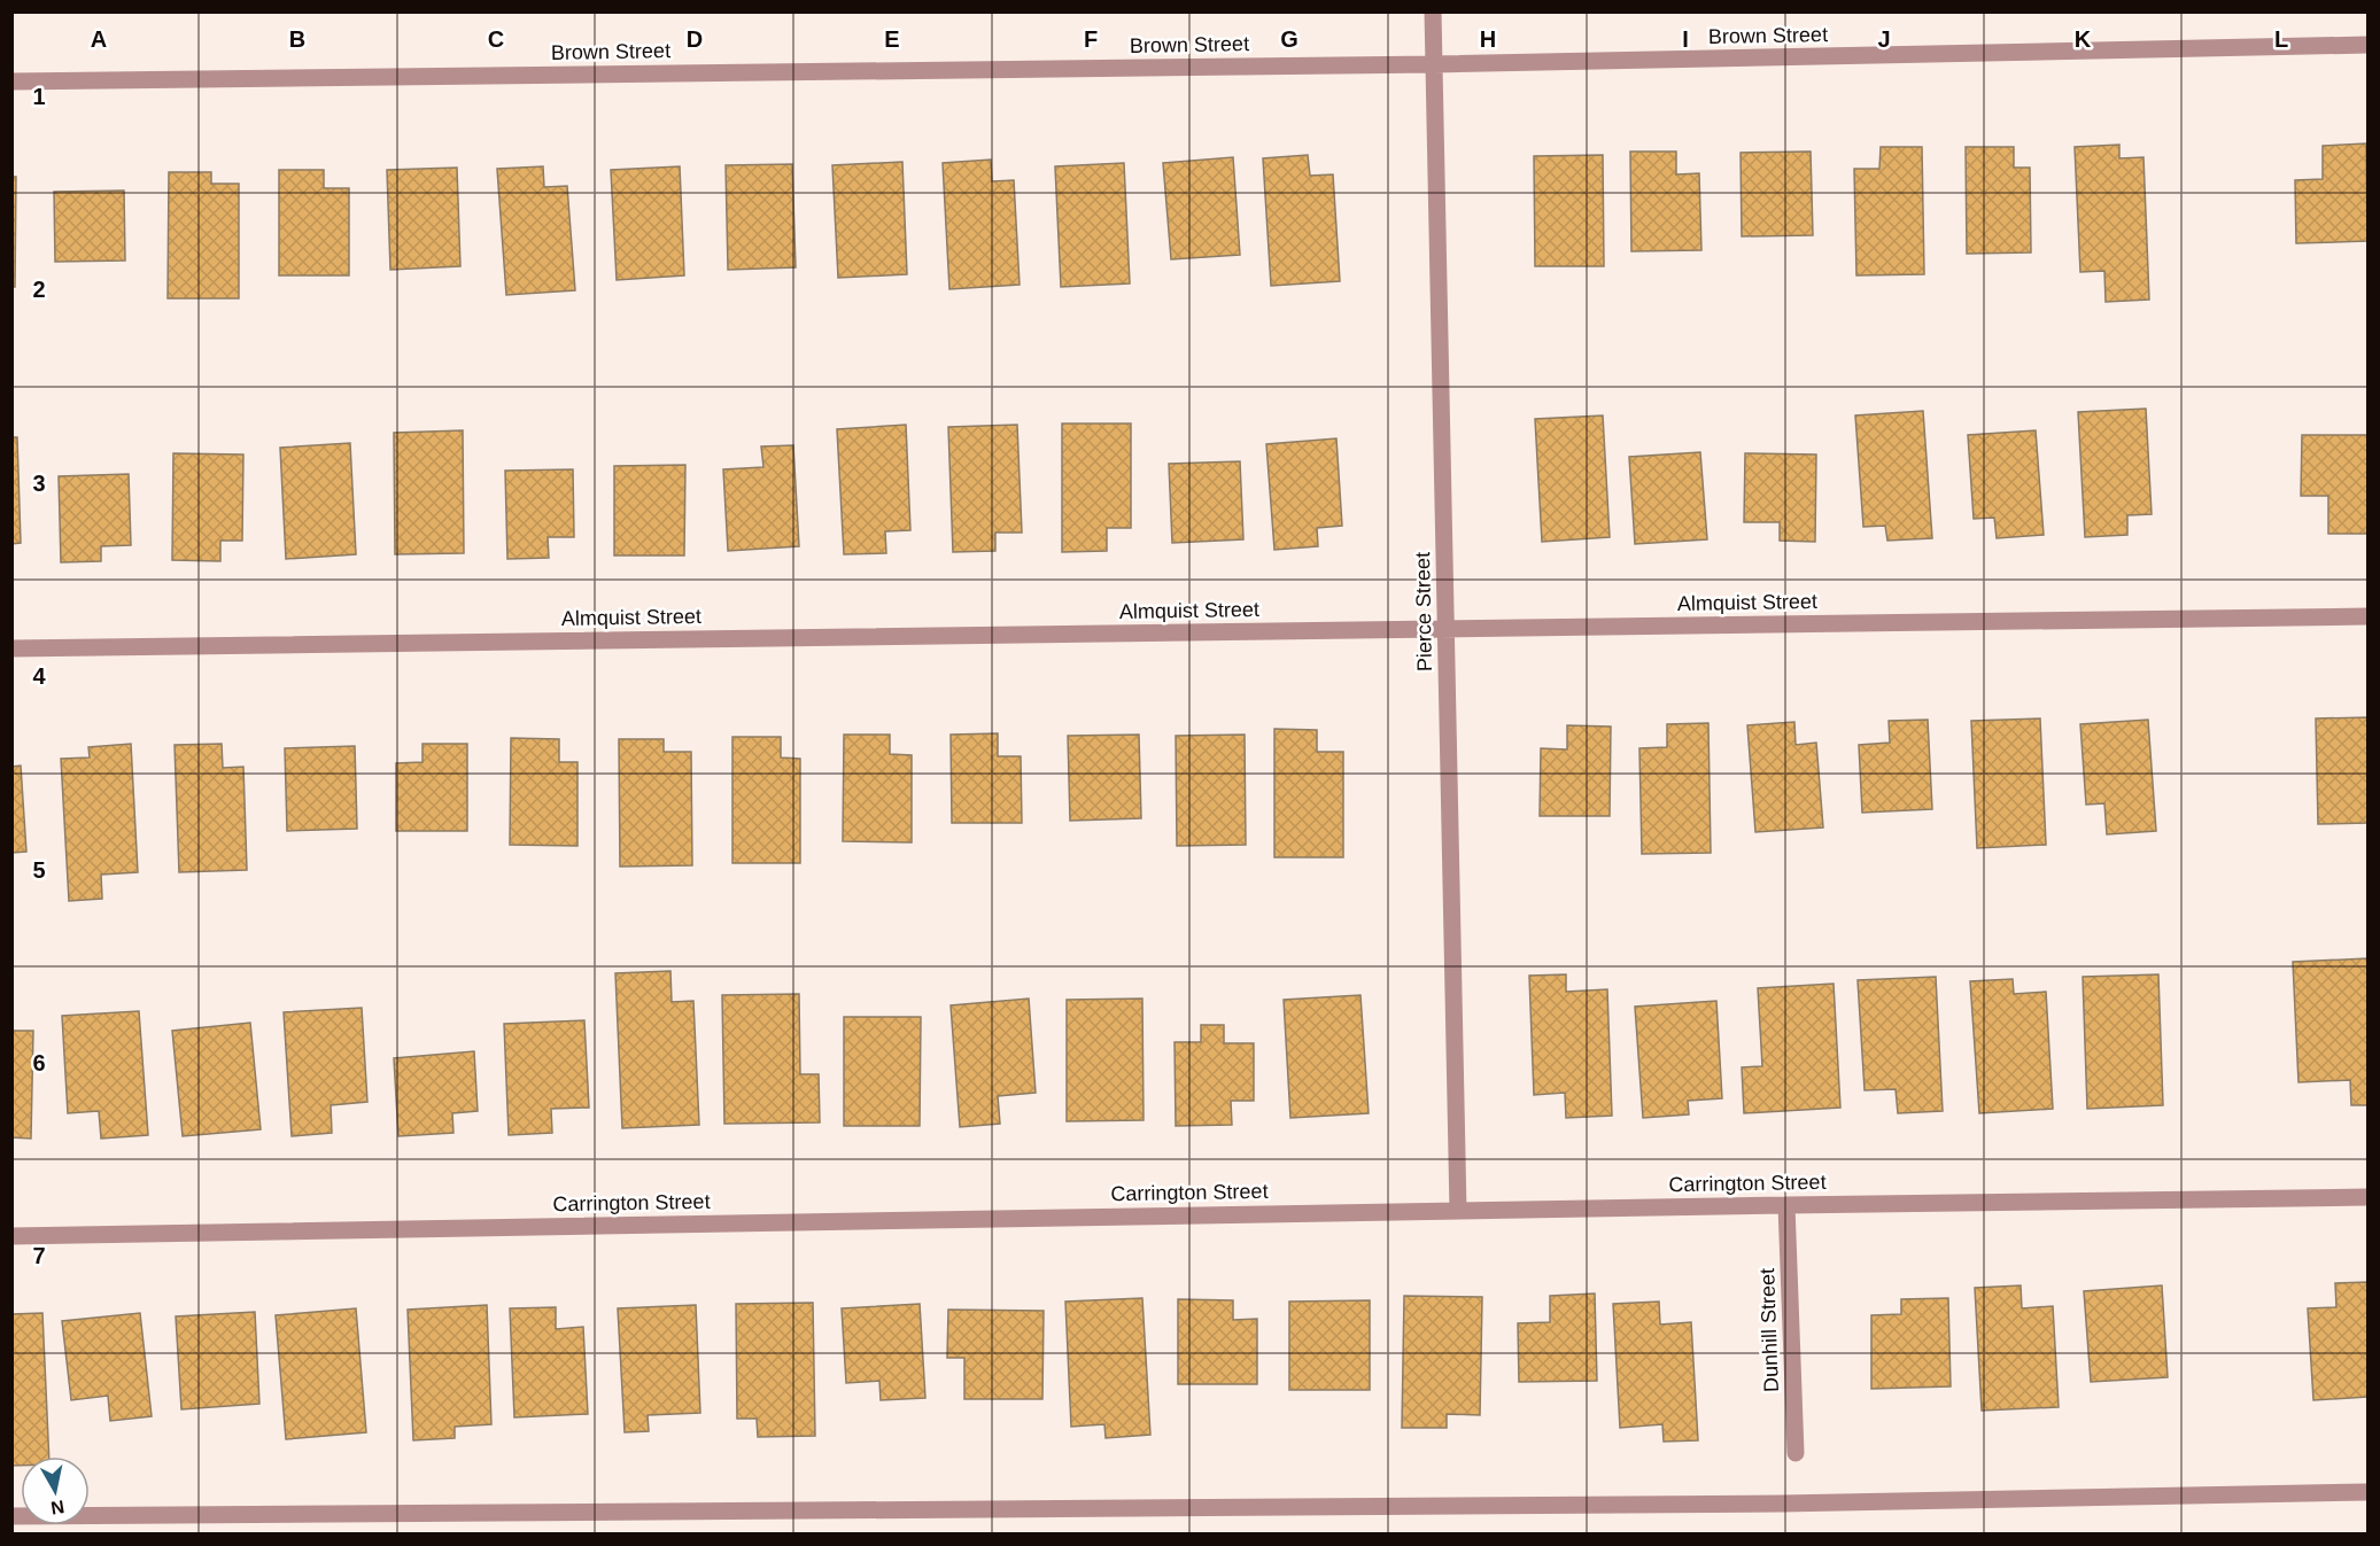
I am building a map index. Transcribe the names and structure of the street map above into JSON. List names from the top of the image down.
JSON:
{
  "streets": {
    "street": [
      "Brown Street",
      "Almquist Street",
      "Pierce Street",
      "Carrington Street",
      "Dunhill Street"
    ]
  },
  "crossings": [
    ["Brown Street", "Pierce Street"],
    ["Almquist Street", "Pierce Street"],
    ["Pierce Street", "Carrington Street"],
    ["Carrington Street", "Dunhill Street"]
  ],
  "north": "bottom",
  "grid": {
    "columns": [
      "A",
      "B",
      "C",
      "D",
      "E",
      "F",
      "G",
      "H",
      "I",
      "J",
      "K",
      "L"
    ],
    "rows": [
      "1",
      "2",
      "3",
      "4",
      "5",
      "6",
      "7"
    ]
  }
}
